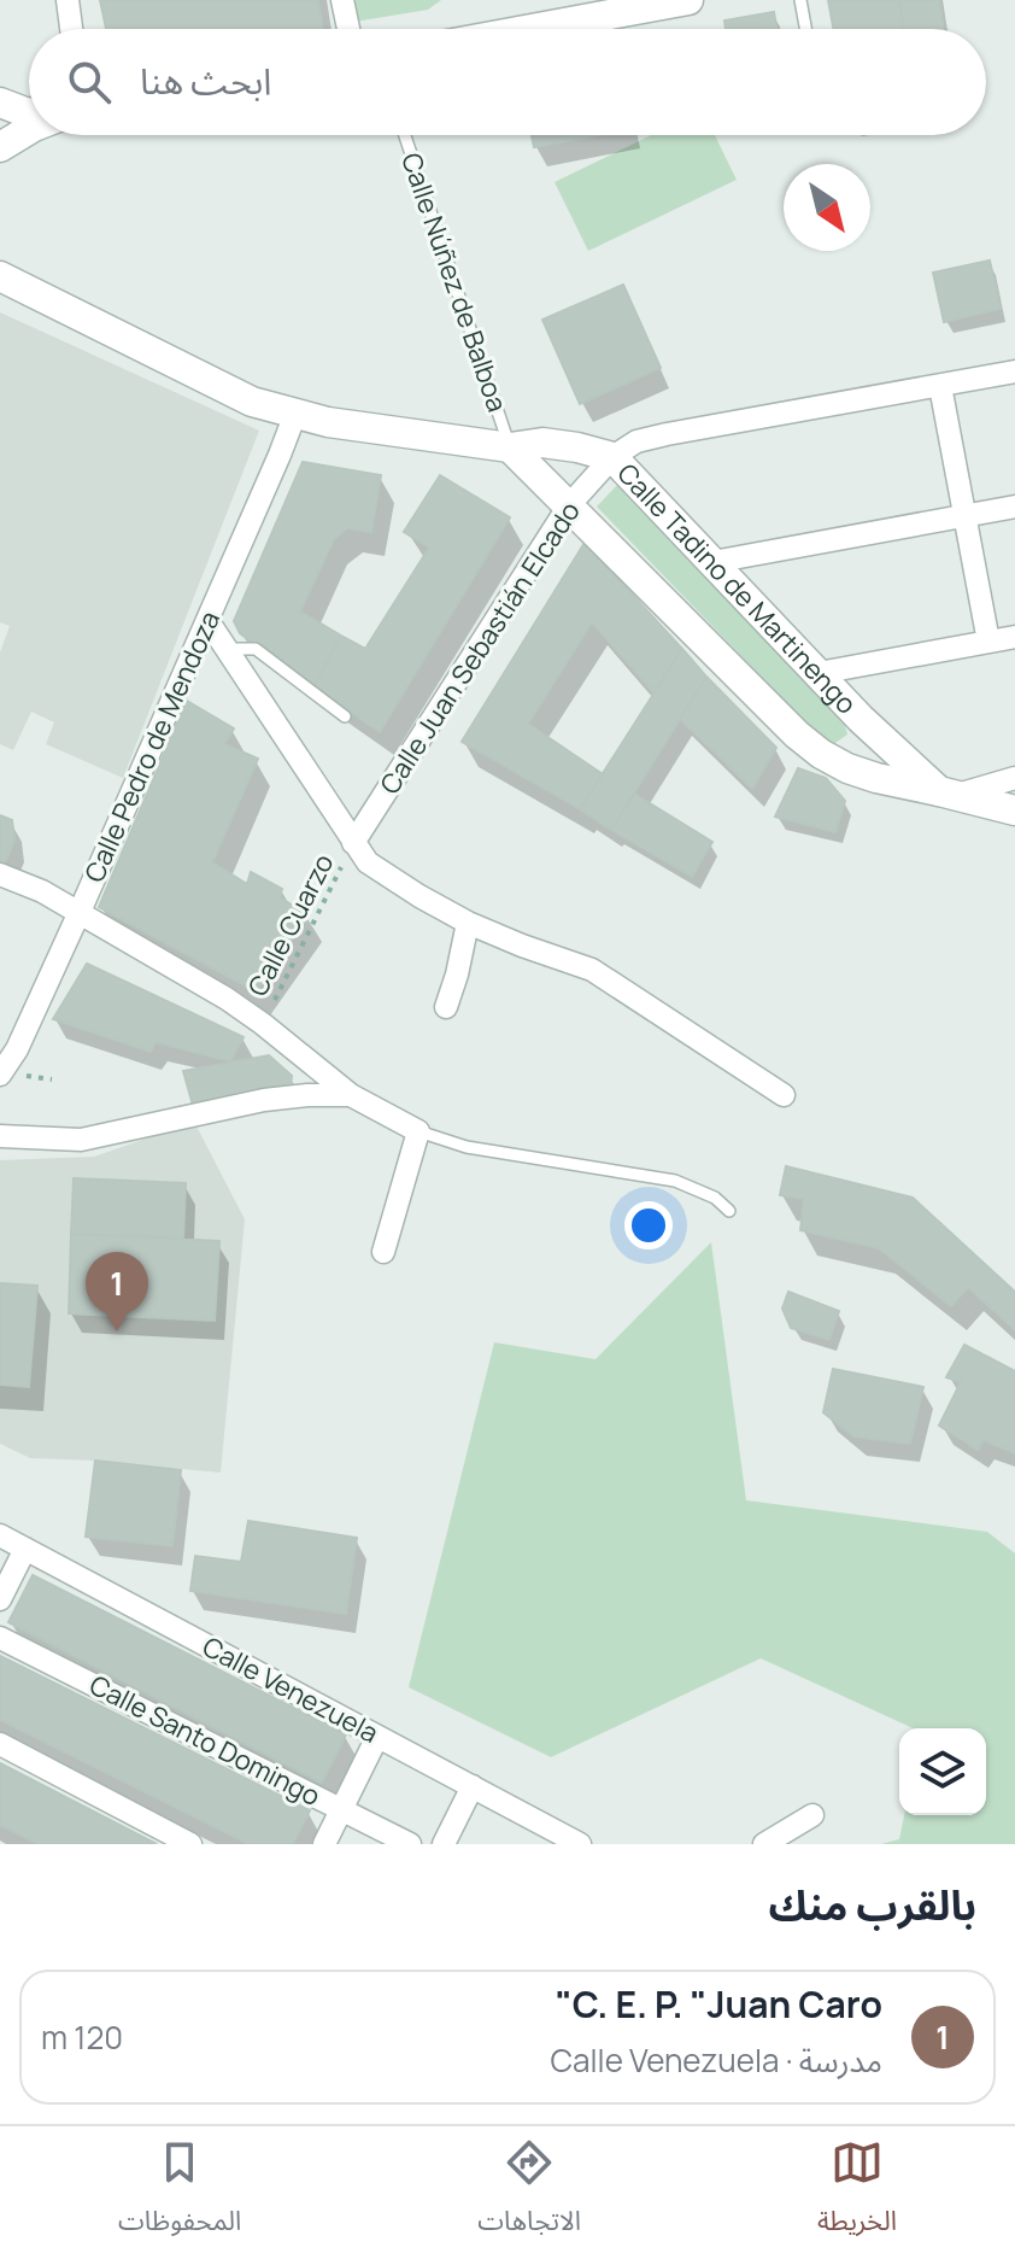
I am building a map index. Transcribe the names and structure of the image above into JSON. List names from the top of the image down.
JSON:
{
  "streets": {
    "street": [
      "Calle Tadino de Martinengo",
      "Calle Juan Sebastián Elcado",
      "Calle Pedro de Mendoza",
      "Calle Venezuela",
      "Calle Santo Domingo"
    ],
    "lane": ["Calle Núñez de Balboa"],
    "path": ["Calle Cuarzo"]
  },
  "crossings": [
    ["Calle Núñez de Balboa", "Calle Tadino de Martinengo"],
    ["Calle Tadino de Martinengo", "Calle Juan Sebastián Elcado"],
    ["Calle Tadino de Martinengo", "Calle Pedro de Mendoza"],
    ["Calle Juan Sebastián Elcado", "Calle Cuarzo"]
  ],
  "north": "bottom right",
  "page": {
    "search": "ابحث هنا",
    "pins": "1",
    "heading": "بالقرب منك",
    "list": [
      {
        "mark": "1",
        "name": "C. E. P. \"Juan Caro\"",
        "note": "مدرسة · Calle Venezuela",
        "value": "120 m"
      }
    ],
    "nav": ["الخريطة", "الاتجاهات", "المحفوظات"]
  }
}
